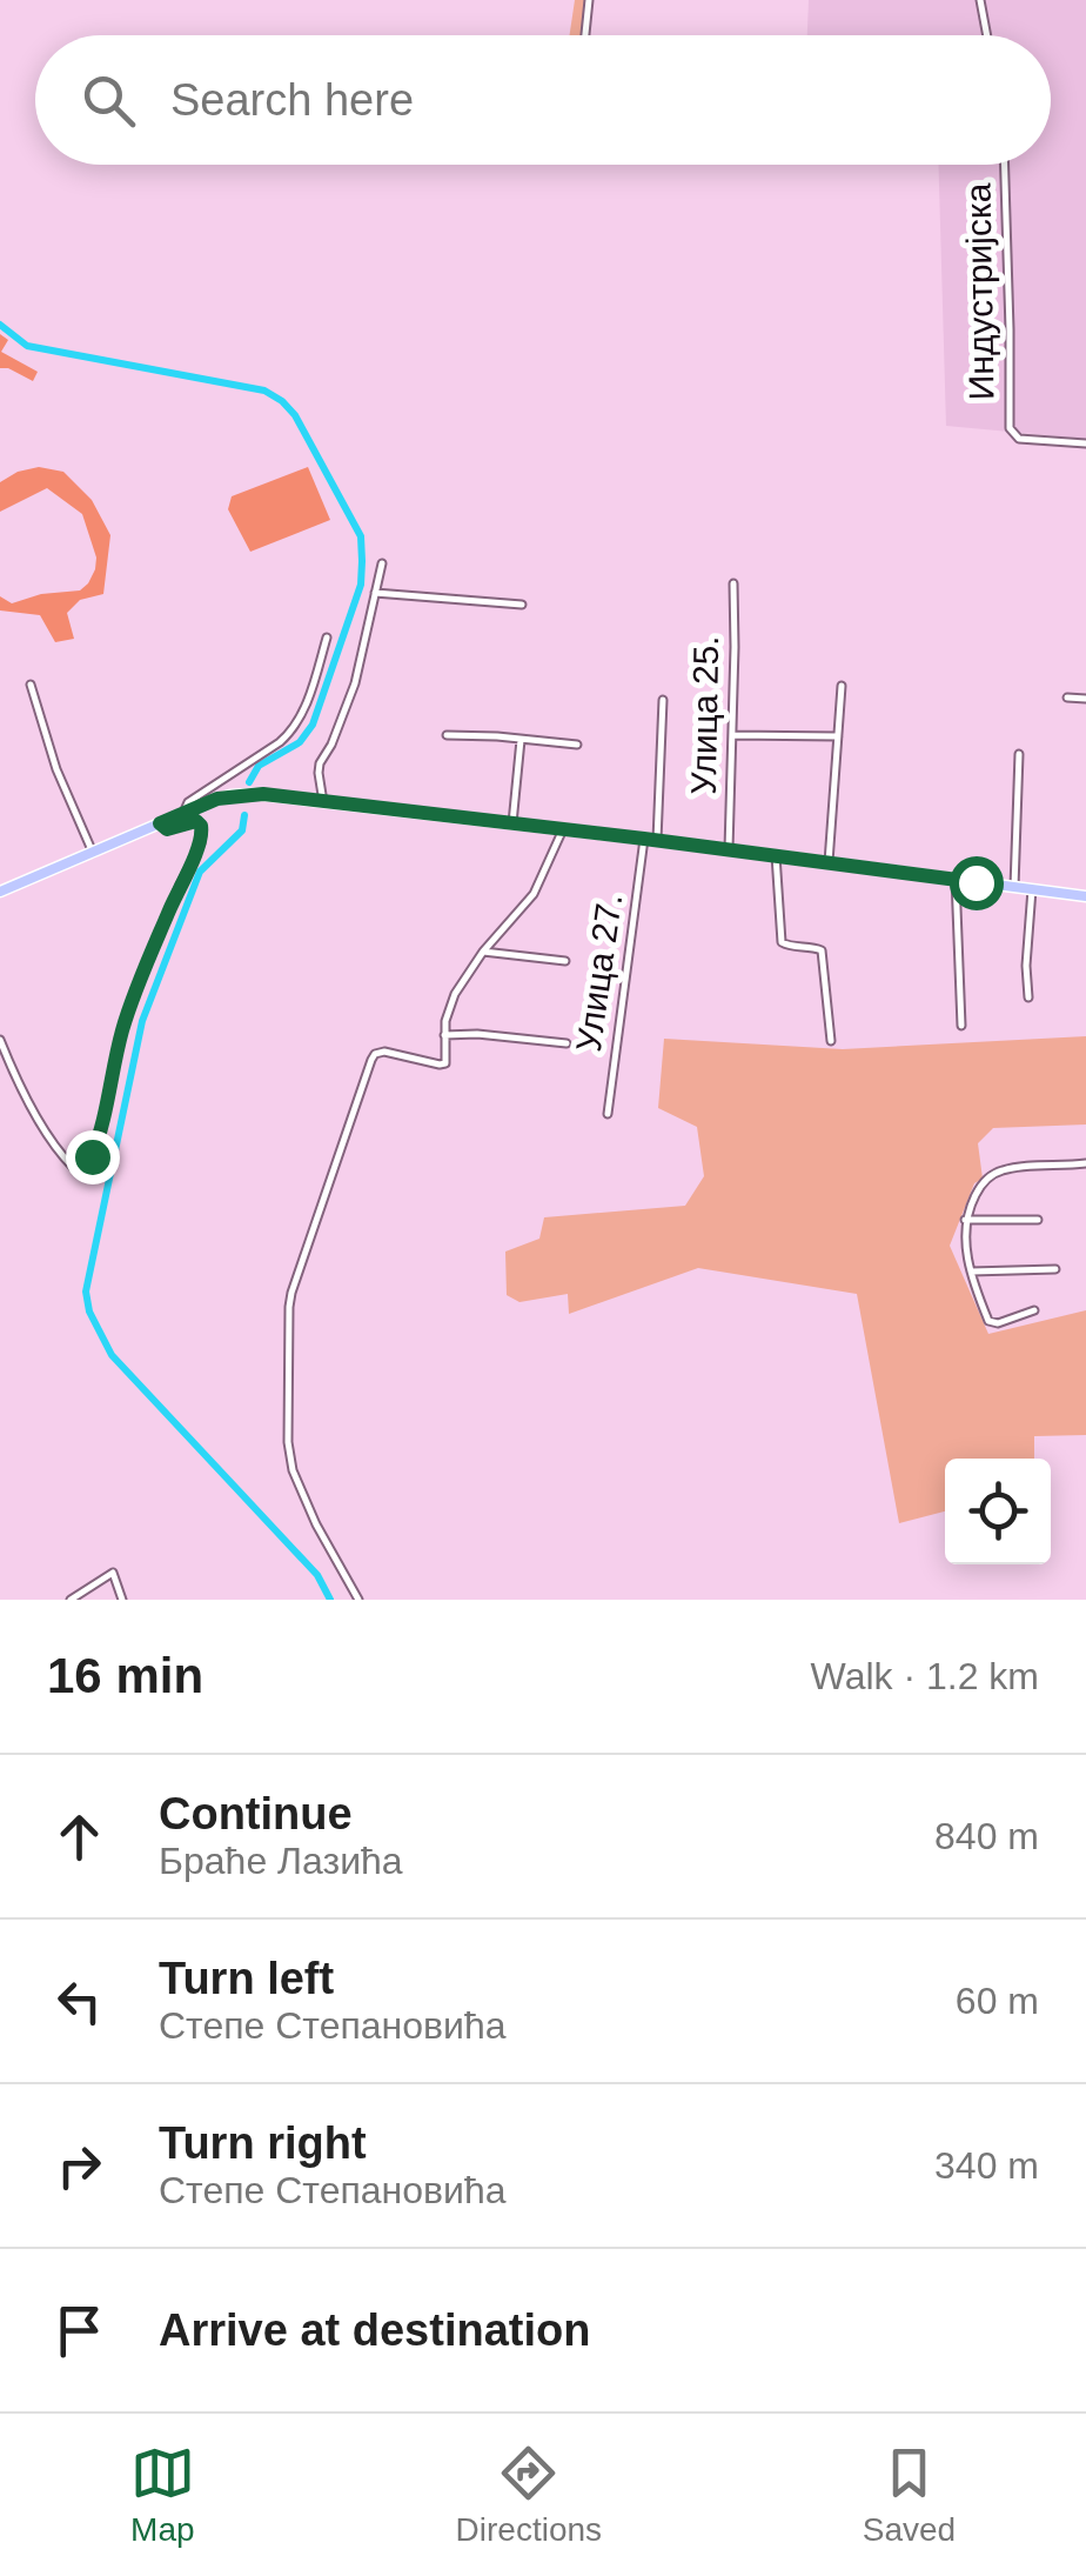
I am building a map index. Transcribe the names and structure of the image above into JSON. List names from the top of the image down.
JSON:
{
  "streets": {
    "street": ["Индустријска", "Улица 25.", "Улица 27."]
  },
  "page": {
    "search": "Search here",
    "heading": ["16 min", "Walk · 1.2 km"],
    "list": [
      ["Continue", "Браће Лазића", "840 m"],
      ["Turn left", "Степе Степановића", "60 m"],
      ["Turn right", "Степе Степановића", "340 m"],
      "Arrive at destination"
    ],
    "nav": ["Map", "Directions", "Saved"]
  }
}
